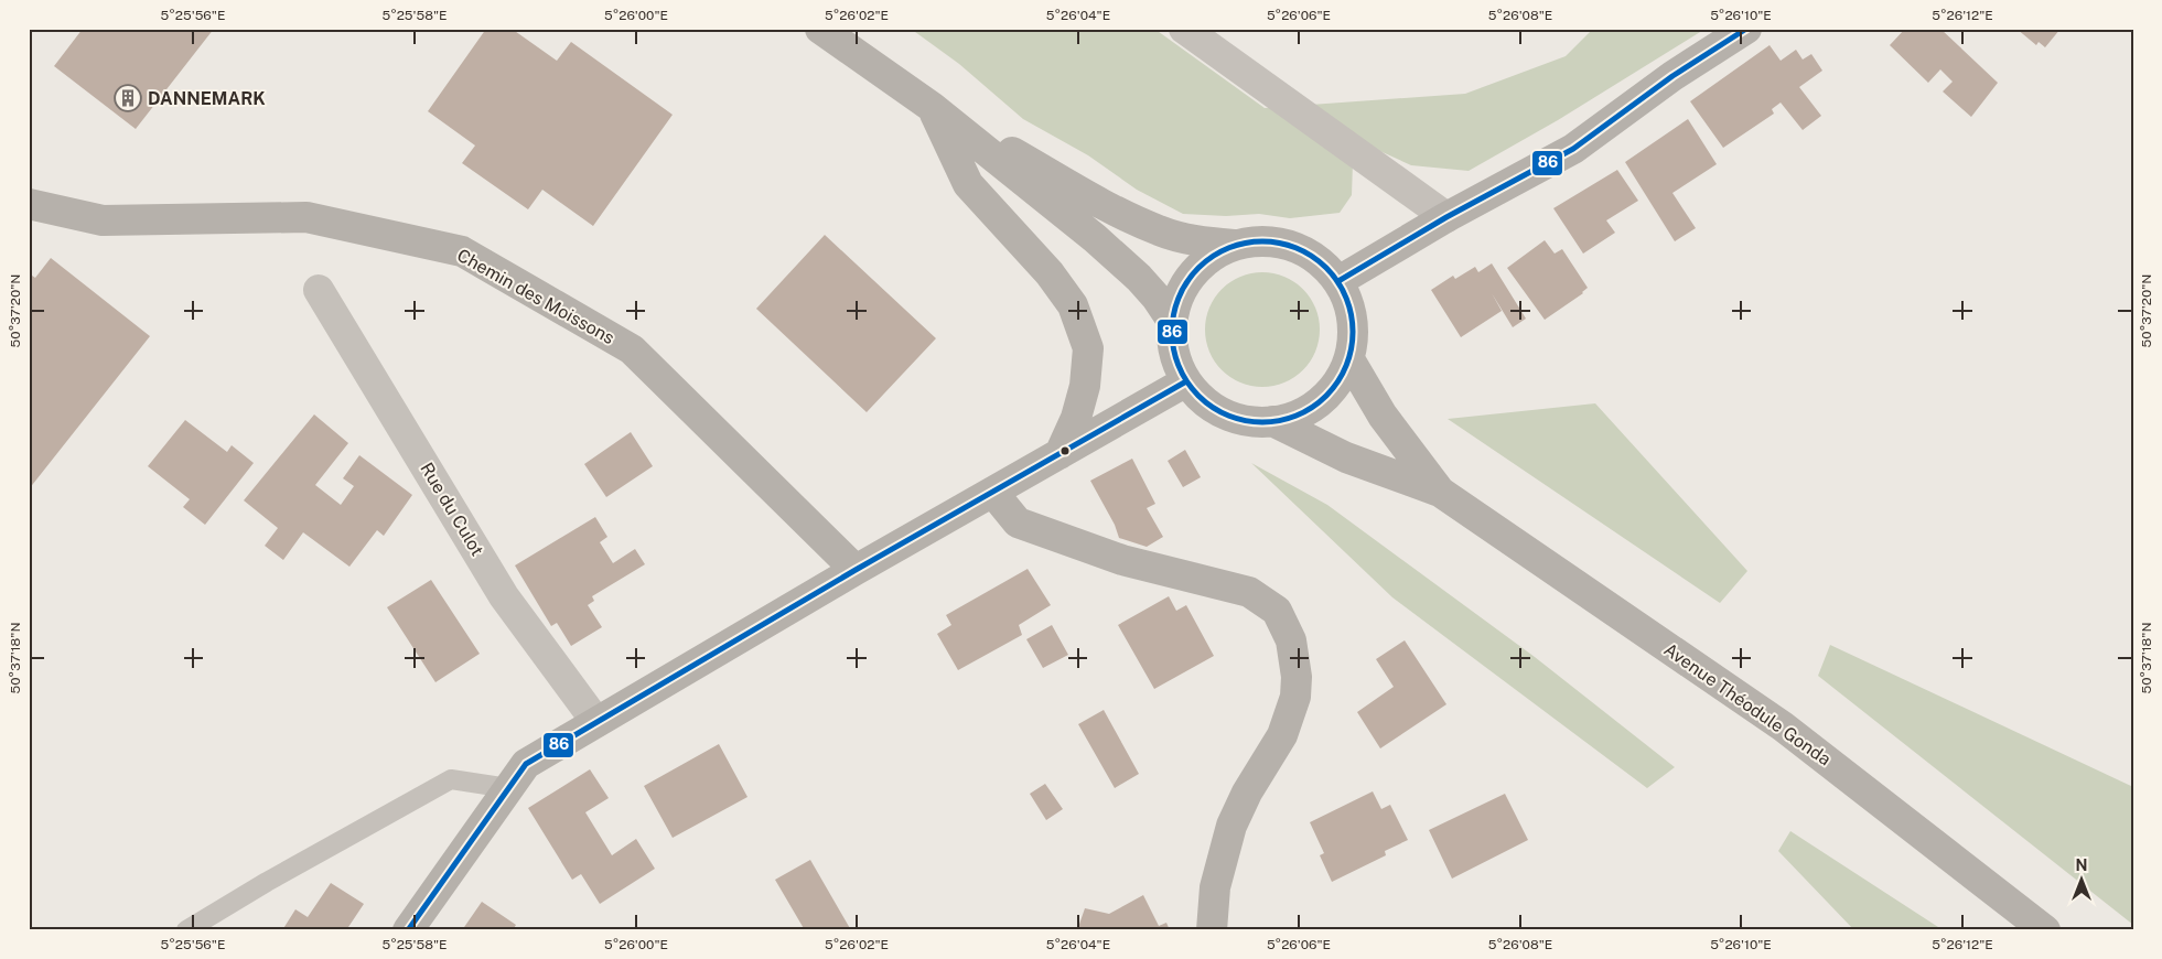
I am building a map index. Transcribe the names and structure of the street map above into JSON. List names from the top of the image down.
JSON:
{
  "streets": {
    "street": ["Chemin des Moissons", "Rue du Culot", "Avenue Théodule Gonda"]
  },
  "places": {
    "building": ["DANNEMARK"]
  },
  "lines": ["transit line 86"],
  "north": "top",
  "coordinates": [
    "5°25'56\"E",
    "5°25'58\"E",
    "5°26'00\"E",
    "5°26'02\"E",
    "5°26'04\"E",
    "5°26'06\"E",
    "5°26'08\"E",
    "5°26'10\"E",
    "5°26'12\"E",
    "50°37'20\"N",
    "50°37'18\"N"
  ]
}
